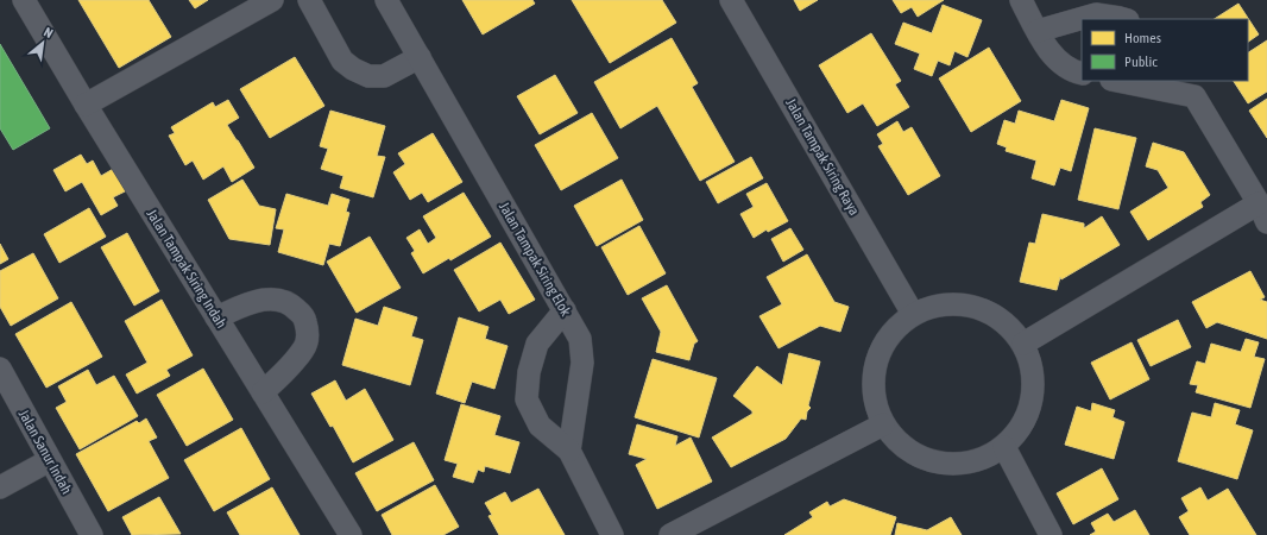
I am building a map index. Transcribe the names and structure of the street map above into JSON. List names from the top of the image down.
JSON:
{
  "streets": {
    "street": [
      "Jalan Tampak Siring Raya",
      "Jalan Tampak Siring Elok",
      "Jalan Tampak Siring Indah",
      "Jalan Sanur Indah"
    ]
  },
  "legend": ["Homes", "Public"],
  "north": "top right"
}
